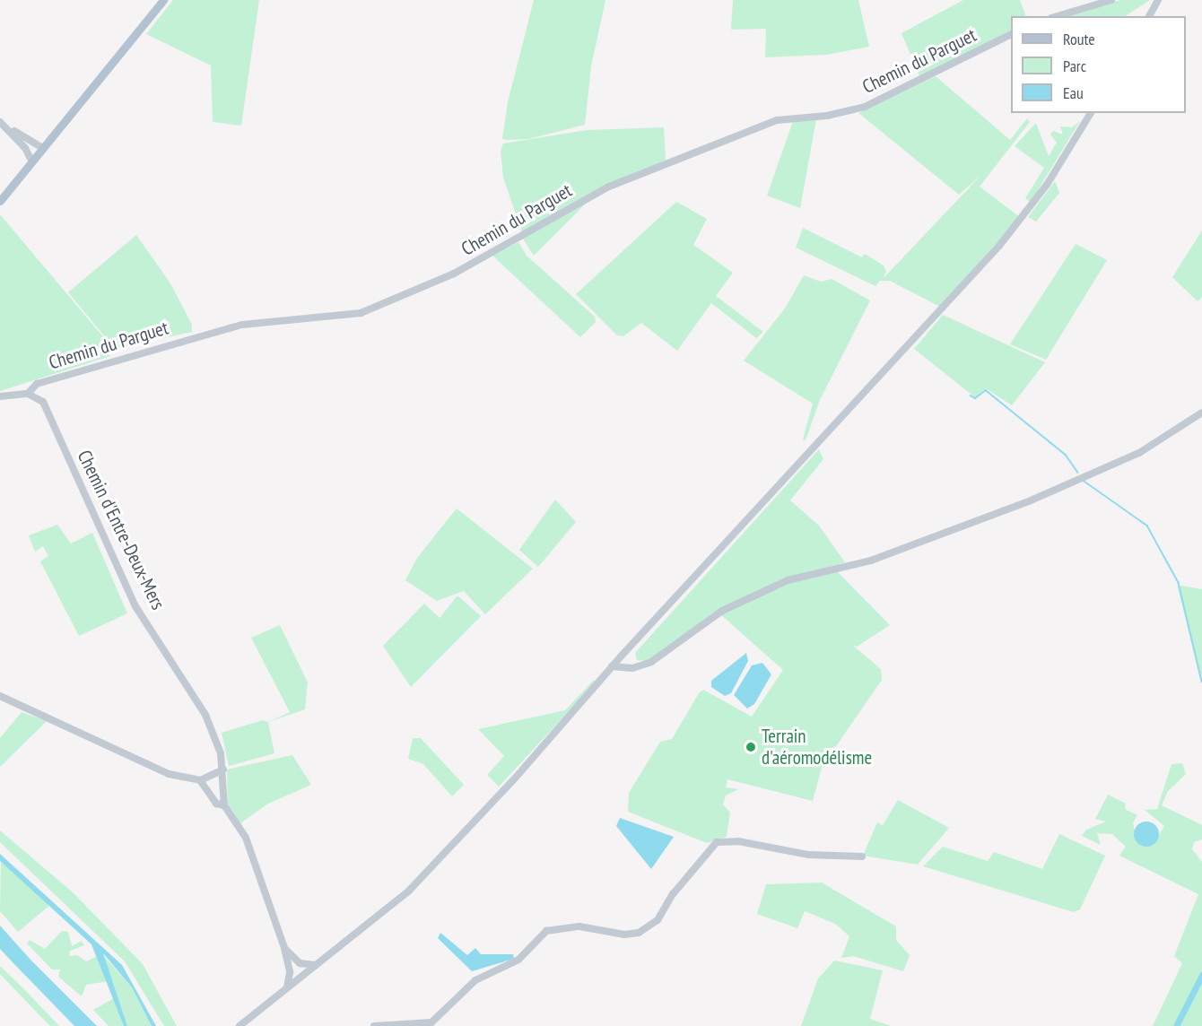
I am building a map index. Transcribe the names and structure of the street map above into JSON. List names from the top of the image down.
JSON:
{
  "streets": {
    "street": ["Chemin du Parguet", "Chemin d'Entre-Deux-Mers"]
  },
  "crossings": [
    ["Chemin du Parguet", "Chemin d'Entre-Deux-Mers"]
  ],
  "places": ["Terrain d'aéromodélisme"],
  "legend": ["Route", "Parc", "Eau"]
}
